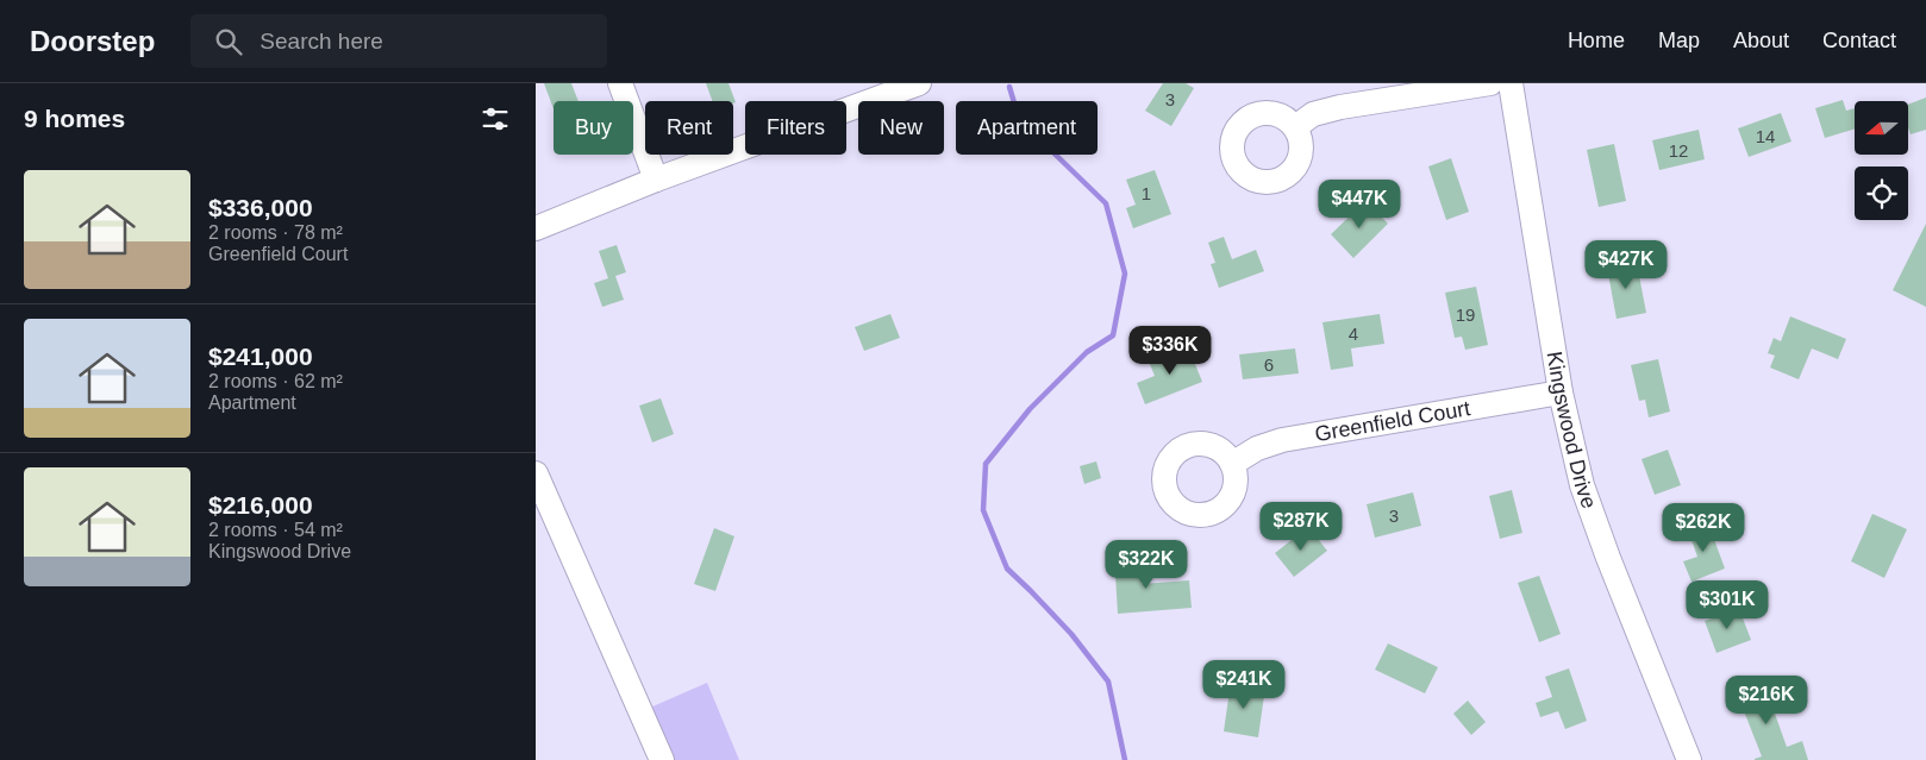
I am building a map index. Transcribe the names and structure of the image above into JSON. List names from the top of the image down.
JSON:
{
  "streets": {
    "street": ["Greenfield Court", "Kingswood Drive"]
  },
  "crossings": [
    ["Greenfield Court", "Kingswood Drive"]
  ],
  "house_numbers": [
    "3",
    "14",
    "12",
    "1",
    "19",
    "4",
    "6",
    "3"
  ],
  "north": "left",
  "page": {
    "header": "Doorstep",
    "search": "Search here",
    "nav": [
      "Home",
      "Map",
      "About",
      "Contact"
    ],
    "heading": "9 homes",
    "chip": [
      "Buy",
      "Rent",
      "Filters",
      "New",
      "Apartment"
    ],
    "list": [
      {
        "name": "$336,000",
        "note": "2 rooms · 78 m² · Greenfield Court"
      },
      {
        "name": "$241,000",
        "note": "2 rooms · 62 m² · Apartment"
      },
      {
        "name": "$216,000",
        "note": "2 rooms · 54 m² · Kingswood Drive"
      }
    ],
    "price": [
      "$447K",
      "$427K",
      "$336K",
      "$287K",
      "$262K",
      "$322K",
      "$301K",
      "$241K",
      "$216K"
    ]
  }
}
